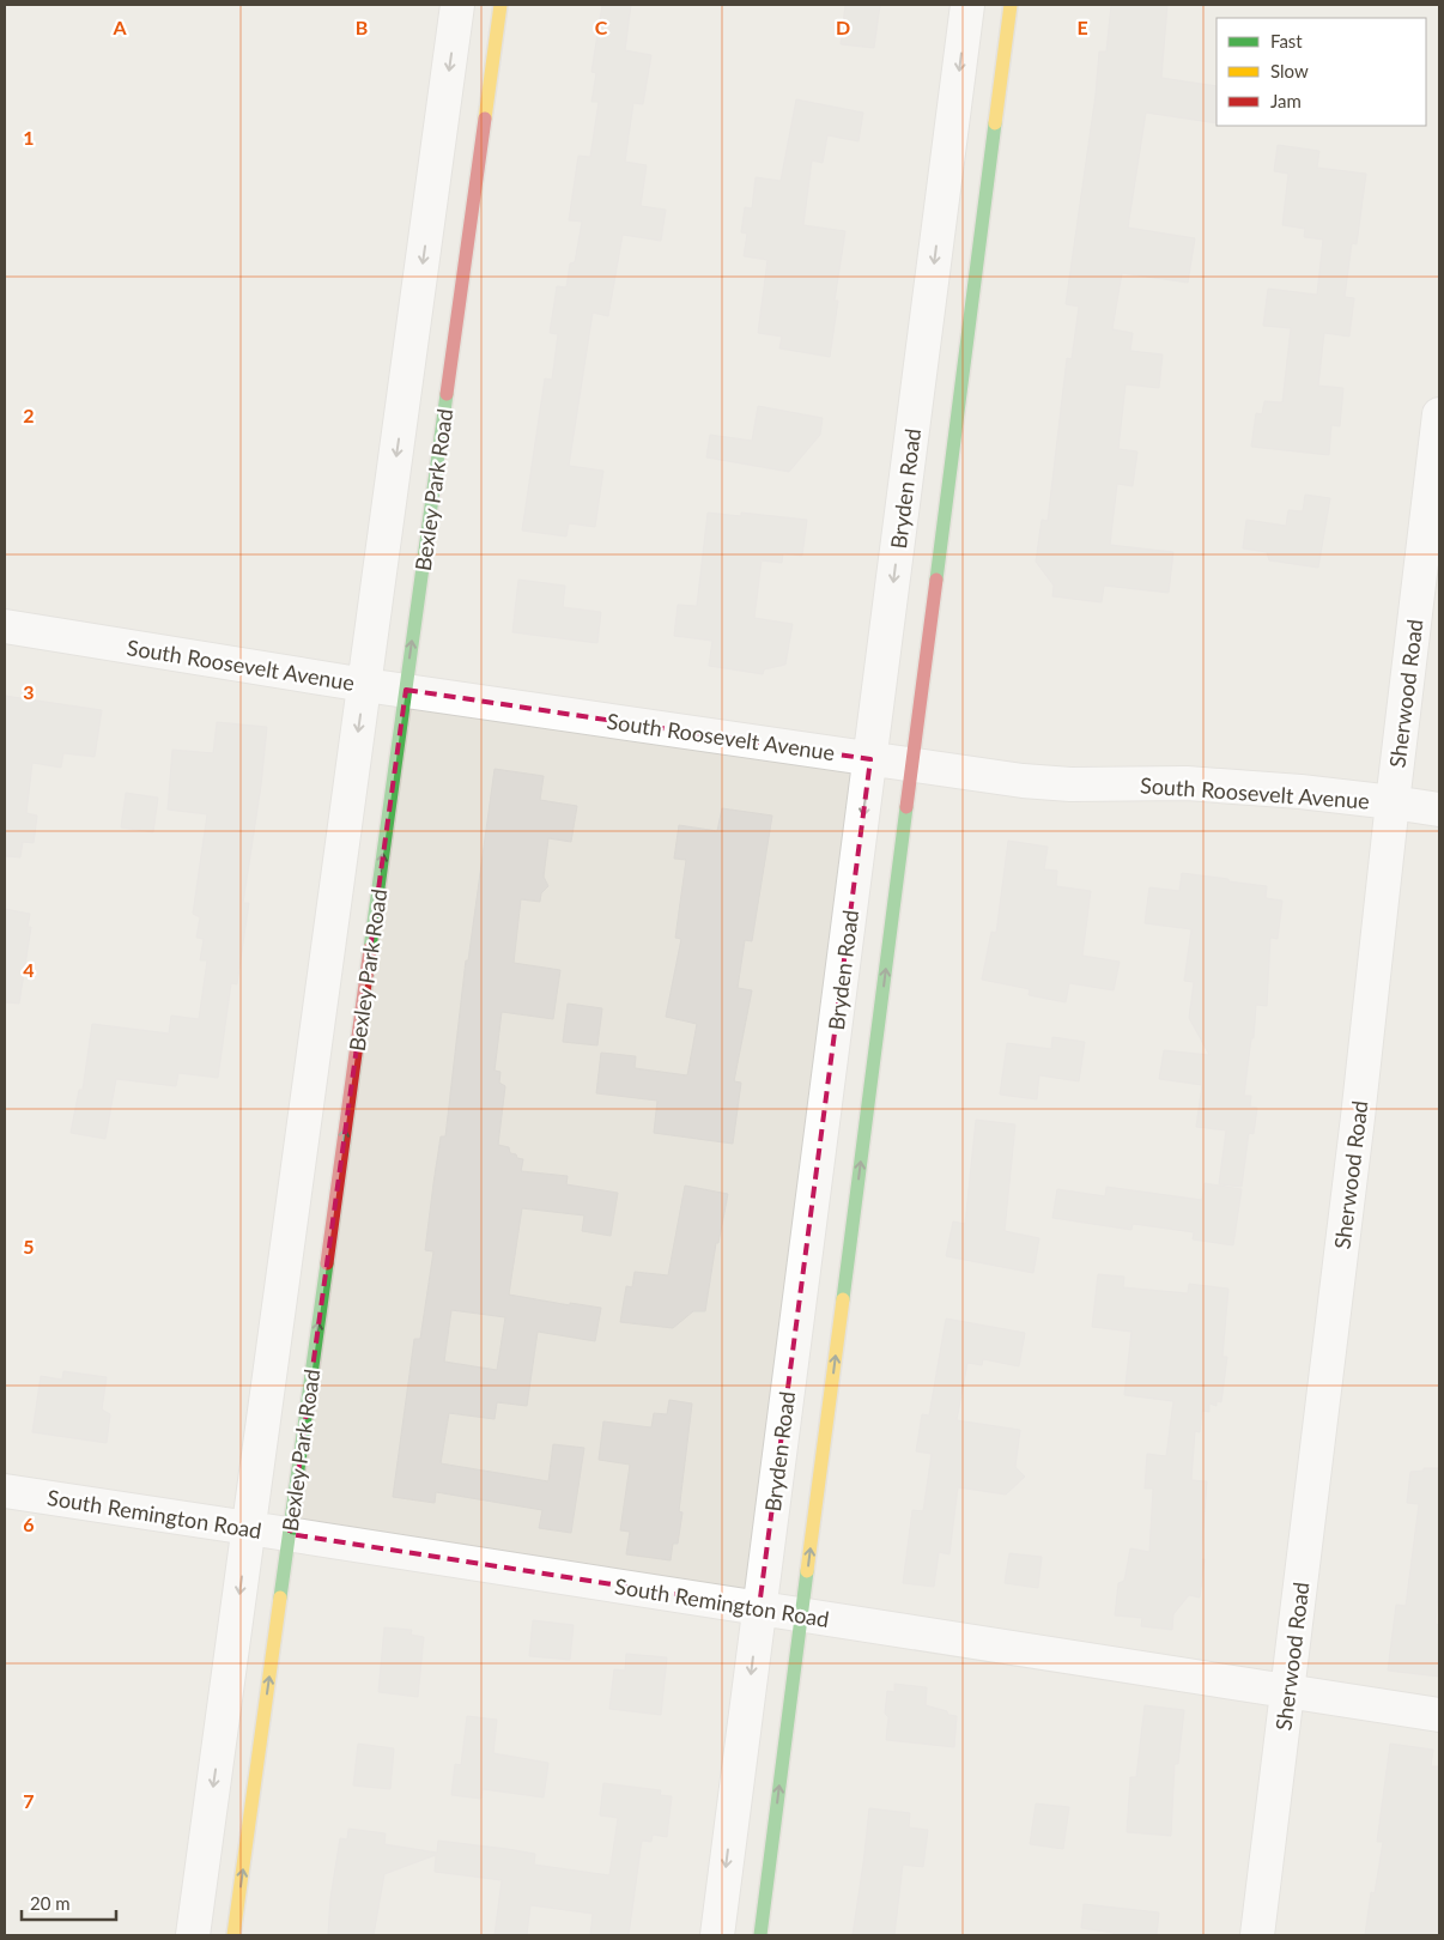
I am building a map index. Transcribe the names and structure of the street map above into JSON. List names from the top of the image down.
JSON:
{
  "streets": {
    "street": [
      "Bryden Road",
      "Bexley Park Road",
      "South Roosevelt Avenue",
      "Sherwood Road",
      "South Remington Road"
    ]
  },
  "crossings": [
    ["Bryden Road", "South Roosevelt Avenue"],
    ["Bryden Road", "South Remington Road"],
    ["Bexley Park Road", "South Roosevelt Avenue"],
    ["Bexley Park Road", "South Remington Road"],
    ["South Roosevelt Avenue", "Sherwood Road"],
    ["Sherwood Road", "South Remington Road"]
  ],
  "legend": ["Fast", "Slow", "Jam"],
  "scale_bar": "20 m",
  "grid": {
    "columns": [
      "A",
      "B",
      "C",
      "D",
      "E"
    ],
    "rows": [
      "1",
      "2",
      "3",
      "4",
      "5",
      "6",
      "7"
    ]
  }
}
